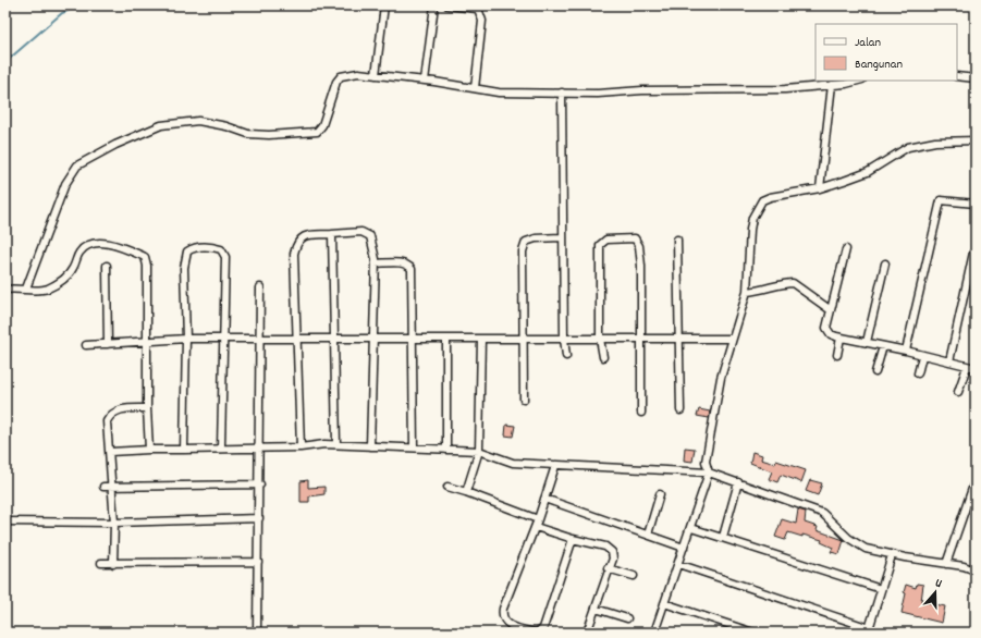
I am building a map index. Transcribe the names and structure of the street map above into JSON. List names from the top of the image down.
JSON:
{
  "legend": ["Jalan", "Bangunan"],
  "north": "top"
}
